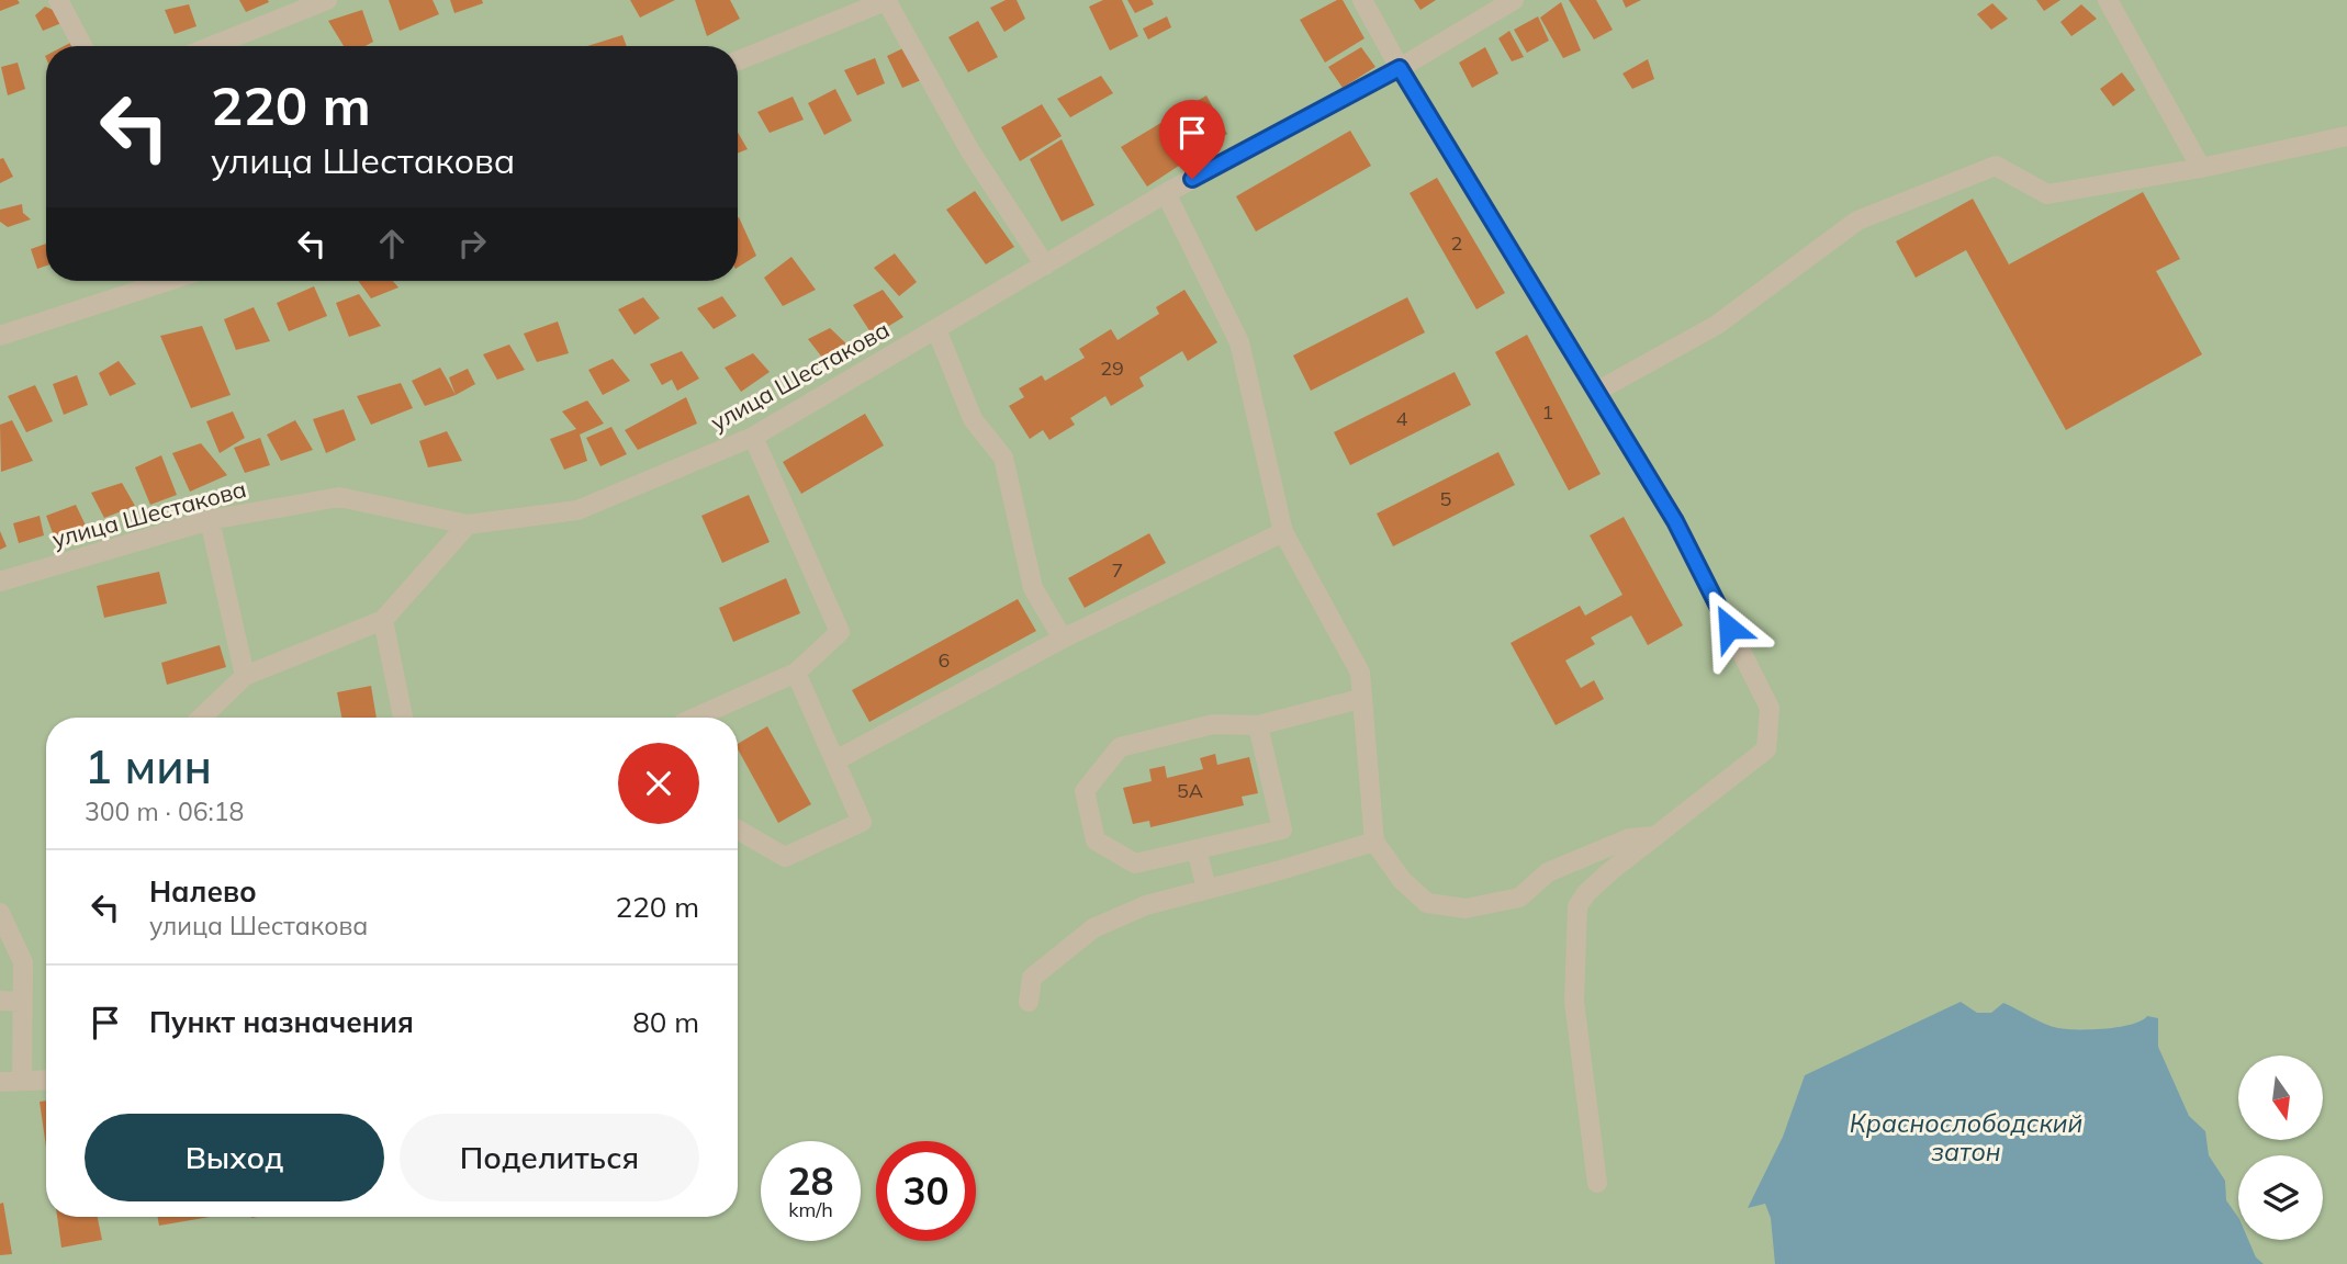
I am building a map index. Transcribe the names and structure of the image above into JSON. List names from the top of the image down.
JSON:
{
  "streets": {
    "street": ["улица Шестакова"]
  },
  "water": ["Краснослободский затон"],
  "house_numbers": [
    "2",
    "29",
    "1",
    "4",
    "5",
    "7",
    "6",
    "5А"
  ],
  "north": "bottom",
  "page": {
    "turn": ["220 m", "улица Шестакова"],
    "heading": ["1 мин", "300 m · 06:18"],
    "list": [
      {
        "name": "Налево",
        "note": "улица Шестакова",
        "value": "220 m"
      },
      {
        "name": "Пункт назначения",
        "value": "80 m"
      }
    ],
    "buttons": ["Выход", "Поделиться"],
    "speed": "28 km/h",
    "limit": "30"
  }
}
